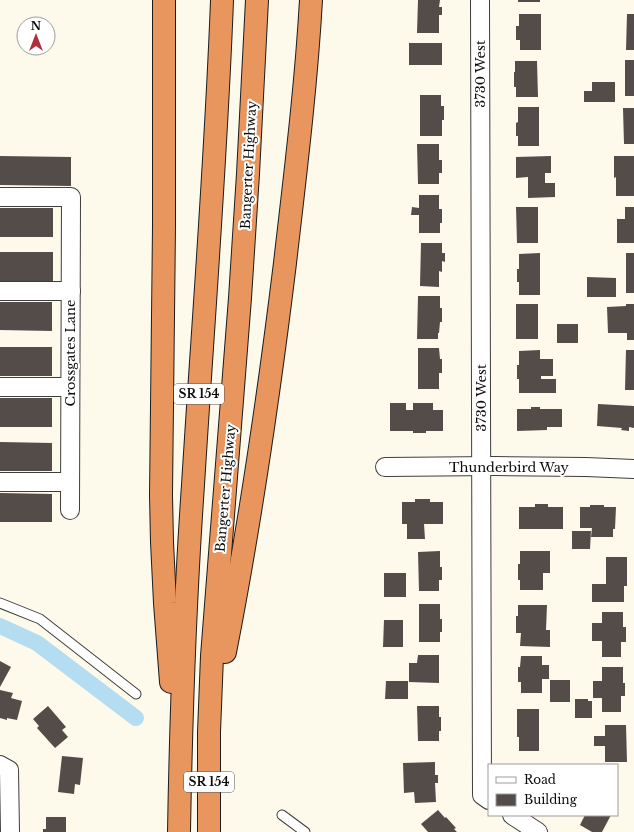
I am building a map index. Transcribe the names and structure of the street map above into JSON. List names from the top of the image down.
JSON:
{
  "streets": {
    "highway": ["Bangerter Highway", "SR 154"],
    "street": ["3730 West", "Crossgates Lane", "Thunderbird Way"]
  },
  "crossings": [
    ["3730 West", "Thunderbird Way"]
  ],
  "legend": ["Road", "Building"],
  "north": "top"
}
